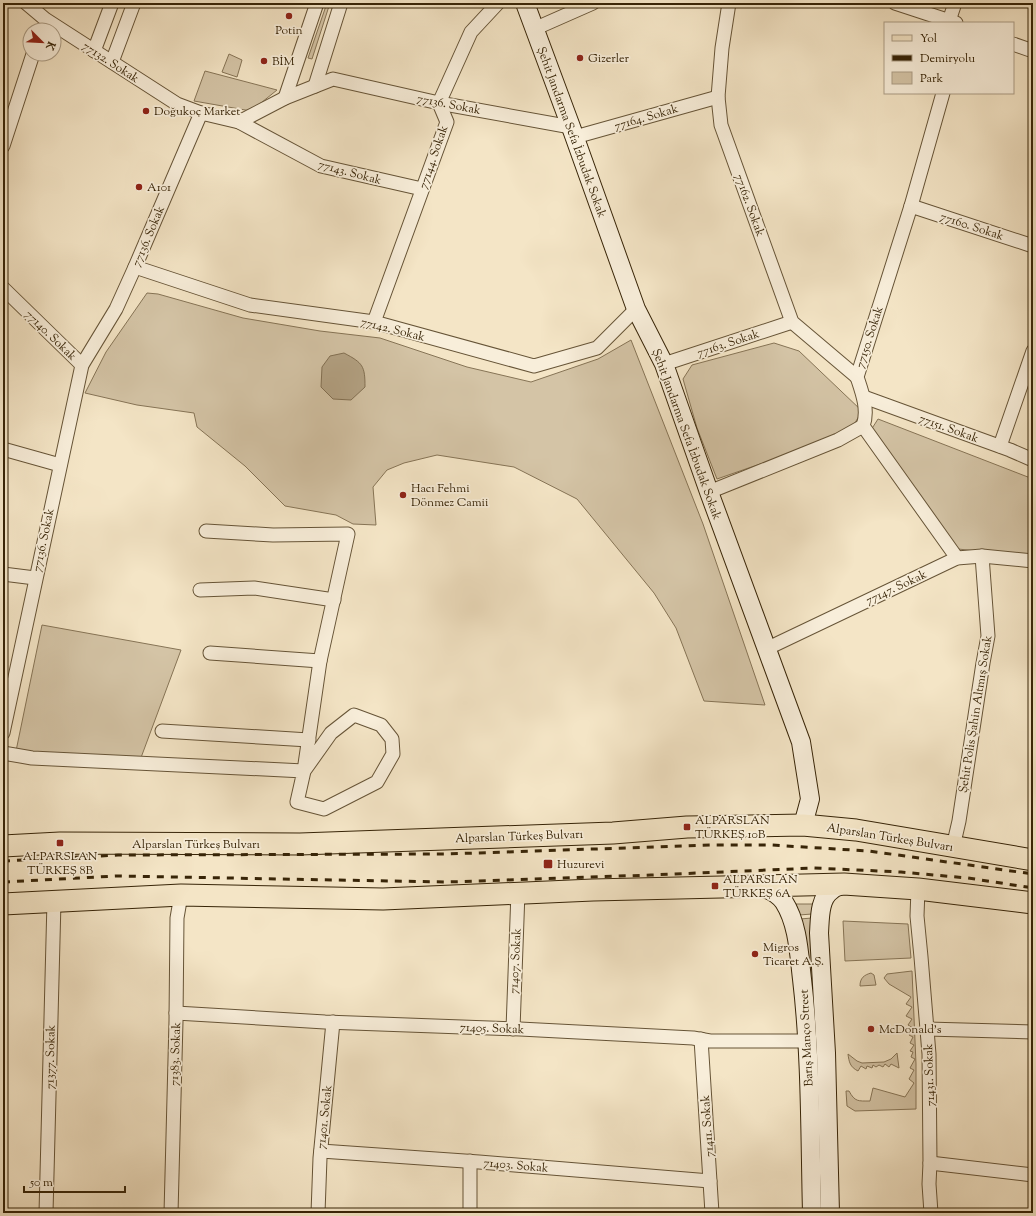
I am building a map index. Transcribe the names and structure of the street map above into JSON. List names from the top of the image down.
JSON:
{
  "streets": {
    "main road": ["Şehit Jandarma Sefa İzbudak Sokak", "Alparslan Türkeş Bulvarı", "Barış Manço Street"],
    "street": [
      "77132. Sokak",
      "77136. Sokak",
      "77164. Sokak",
      "77144. Sokak",
      "77143. Sokak",
      "77162. Sokak",
      "77160. Sokak",
      "77142. Sokak",
      "77140. Sokak",
      "77150. Sokak",
      "77163. Sokak",
      "77151. Sokak",
      "77147. Sokak",
      "Şehit Polis Şahin Altmış Sokak",
      "71407. Sokak",
      "71405. Sokak",
      "71383. Sokak",
      "71377. Sokak",
      "71431. Sokak",
      "71401. Sokak",
      "71411. Sokak",
      "71403. Sokak"
    ]
  },
  "crossings": [
    ["77132. Sokak", "77136. Sokak"],
    ["77136. Sokak", "77164. Sokak"],
    ["77136. Sokak", "Şehit Jandarma Sefa İzbudak Sokak"],
    ["77136. Sokak", "77144. Sokak"],
    ["77136. Sokak", "77143. Sokak"],
    ["77136. Sokak", "77142. Sokak"],
    ["77136. Sokak", "77140. Sokak"],
    ["77164. Sokak", "Şehit Jandarma Sefa İzbudak Sokak"],
    ["77164. Sokak", "77162. Sokak"],
    ["Şehit Jandarma Sefa İzbudak Sokak", "77142. Sokak"],
    ["Şehit Jandarma Sefa İzbudak Sokak", "77163. Sokak"],
    ["Şehit Jandarma Sefa İzbudak Sokak", "77147. Sokak"],
    ["Şehit Jandarma Sefa İzbudak Sokak", "Alparslan Türkeş Bulvarı"],
    ["77144. Sokak", "77143. Sokak"],
    ["77144. Sokak", "77142. Sokak"],
    ["77162. Sokak", "77163. Sokak"],
    ["77160. Sokak", "77150. Sokak"],
    ["77150. Sokak", "77151. Sokak"],
    ["77147. Sokak", "Şehit Polis Şahin Altmış Sokak"],
    ["Şehit Polis Şahin Altmış Sokak", "Alparslan Türkeş Bulvarı"],
    ["71407. Sokak", "71405. Sokak"],
    ["71405. Sokak", "Barış Manço Street"],
    ["71405. Sokak", "71383. Sokak"],
    ["71405. Sokak", "71401. Sokak"],
    ["71405. Sokak", "71411. Sokak"],
    ["71401. Sokak", "71403. Sokak"],
    ["71411. Sokak", "71403. Sokak"]
  ],
  "places": {
    "other": [
      "Potin",
      "Gizerler",
      "BİM",
      "Doğukoç Market",
      "A101",
      "Hacı Fehmi Dönmez Camii",
      "Migros Ticaret A.Ş.",
      "McDonald's"
    ],
    "transit": [
      "ALPARSLAN TÜRKEŞ 10B",
      "ALPARSLAN TÜRKEŞ 8B",
      "Huzurevi",
      "ALPARSLAN TÜRKEŞ 6A"
    ]
  },
  "legend": ["Yol", "Demiryolu", "Park"],
  "scale_bar": "50 m",
  "north": "bottom right"
}
